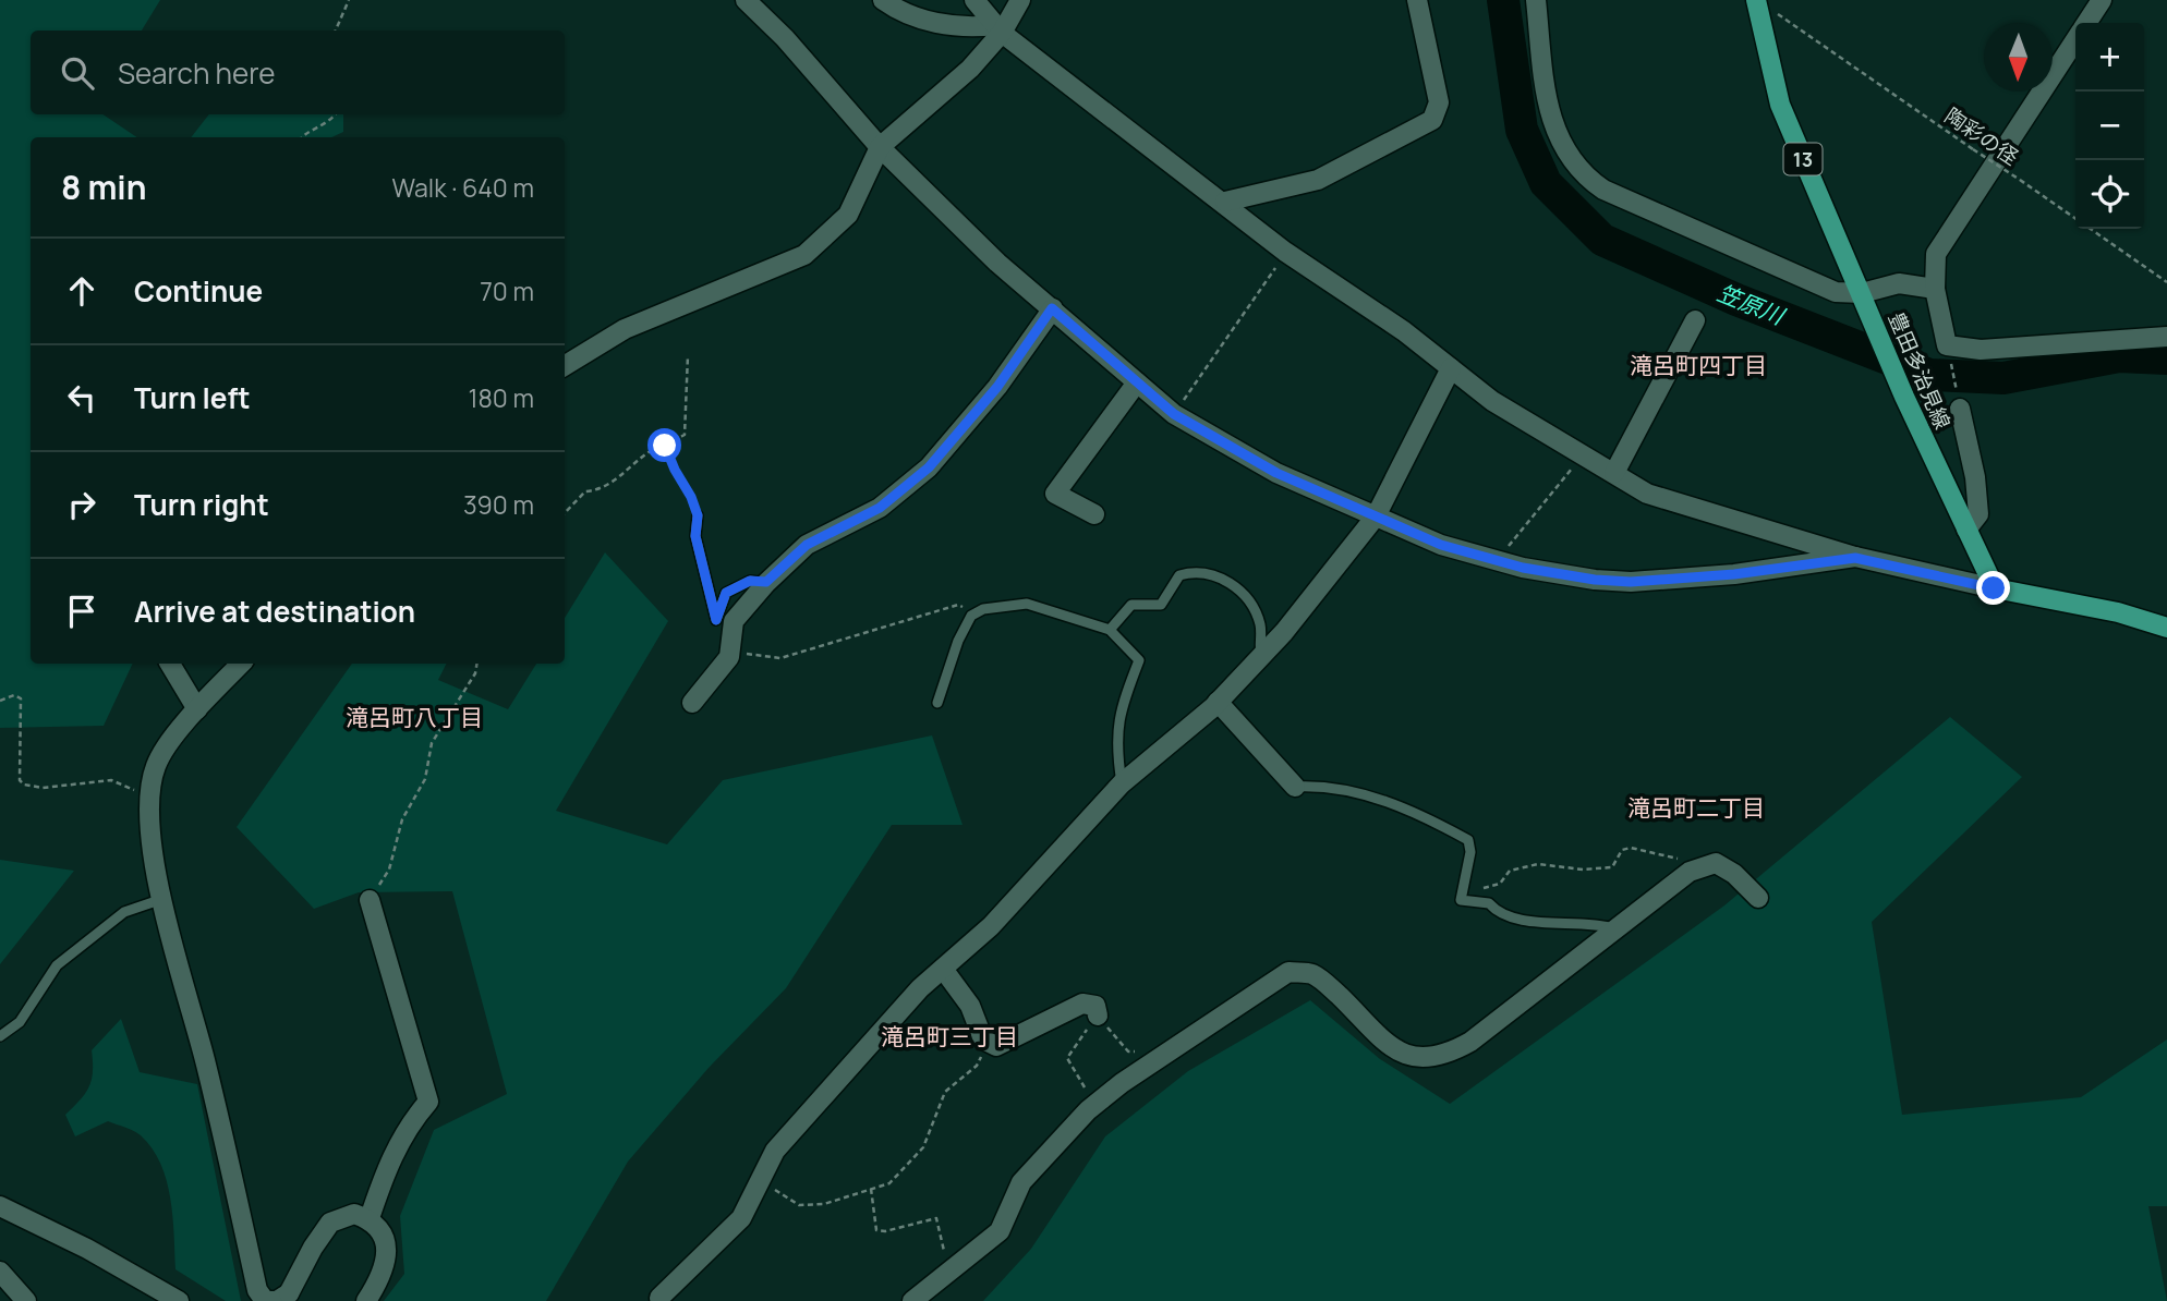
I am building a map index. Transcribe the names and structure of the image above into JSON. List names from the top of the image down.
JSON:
{
  "streets": {
    "main road": ["13", "豊田多治見線"],
    "path": ["陶彩の径"]
  },
  "districts": [
    "滝呂町四丁目",
    "滝呂町八丁目",
    "滝呂町二丁目",
    "滝呂町三丁目"
  ],
  "water": ["笠原川"],
  "north": "bottom",
  "page": {
    "map_buttons": ["+", "−"],
    "search": "Search here",
    "heading": ["8 min", "Walk · 640 m"],
    "list": [
      ["Continue", "70 m"],
      ["Turn left", "180 m"],
      ["Turn right", "390 m"],
      "Arrive at destination"
    ]
  }
}
